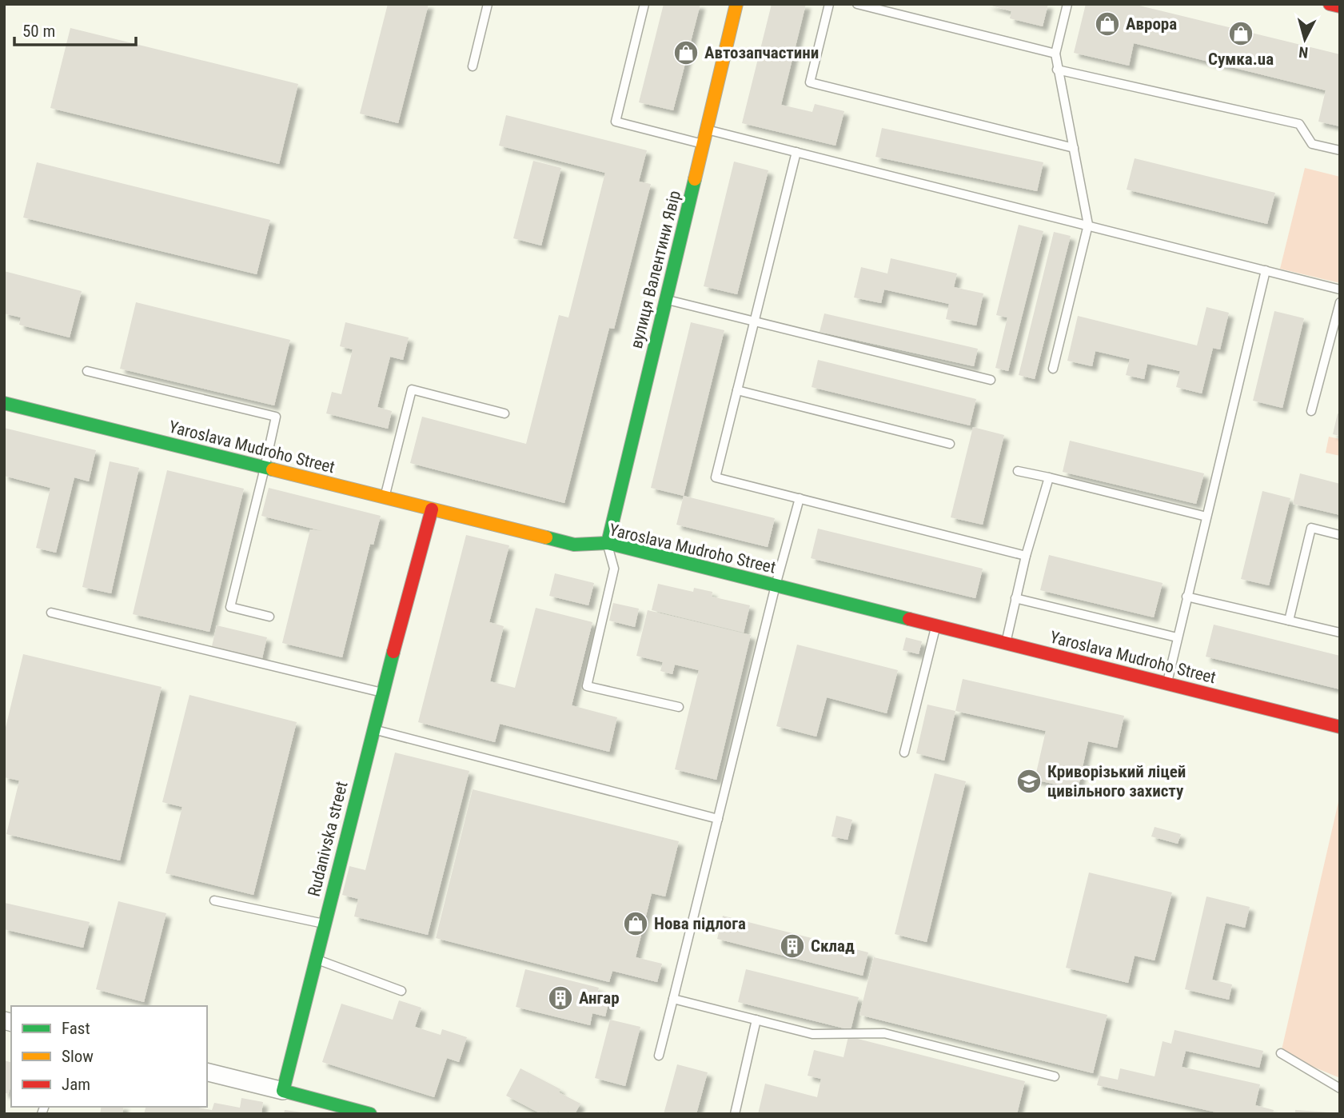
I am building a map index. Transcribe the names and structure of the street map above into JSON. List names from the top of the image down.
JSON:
{
  "streets": {
    "street": ["вулиця Валентини Явір", "Yaroslava Mudroho Street", "Rudanivska street"]
  },
  "crossings": [
    ["вулиця Валентини Явір", "Yaroslava Mudroho Street"],
    ["Yaroslava Mudroho Street", "Rudanivska street"]
  ],
  "places": {
    "shop": [
      "Аврора",
      "Сумка.ua",
      "Автозапчастини",
      "Нова підлога"
    ],
    "school or university": ["Криворізький ліцей цивільного захисту"],
    "building": ["Склад", "Ангар"]
  },
  "legend": ["Fast", "Slow", "Jam"],
  "scale_bar": "50 m",
  "north": "bottom"
}
